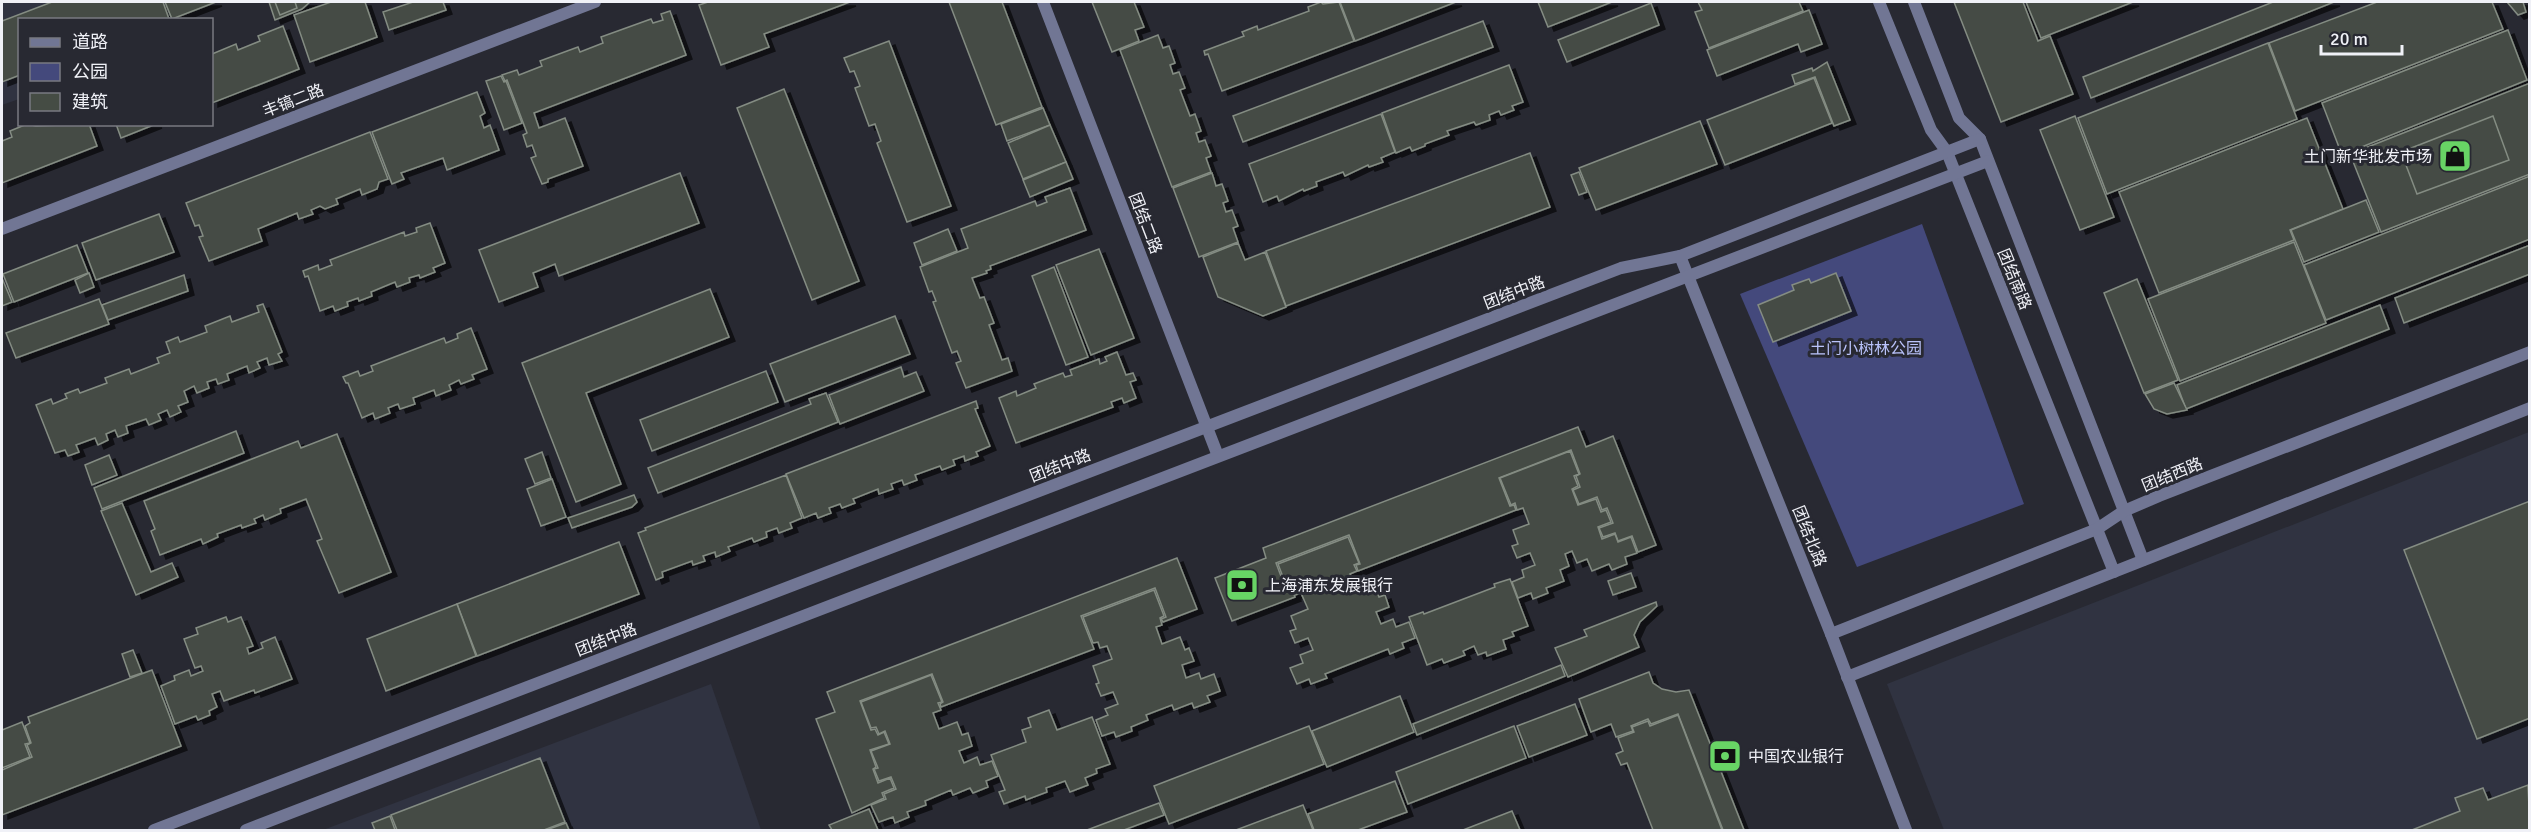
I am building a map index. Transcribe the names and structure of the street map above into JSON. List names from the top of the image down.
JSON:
{
  "streets": {
    "street": [
      "丰镐二路",
      "团结二路",
      "团结南路",
      "团结中路",
      "团结西路",
      "团结北路"
    ]
  },
  "crossings": [
    ["团结二路", "团结中路"],
    ["团结南路", "团结中路"],
    ["团结南路", "团结西路"],
    ["团结中路", "团结北路"],
    ["团结西路", "团结北路"]
  ],
  "parks": ["土门小树林公园"],
  "places": {
    "shop": ["土门新华批发市场"],
    "bank": ["上海浦东发展银行", "中国农业银行"]
  },
  "legend": ["道路", "公园", "建筑"],
  "scale_bar": "20 m"
}
